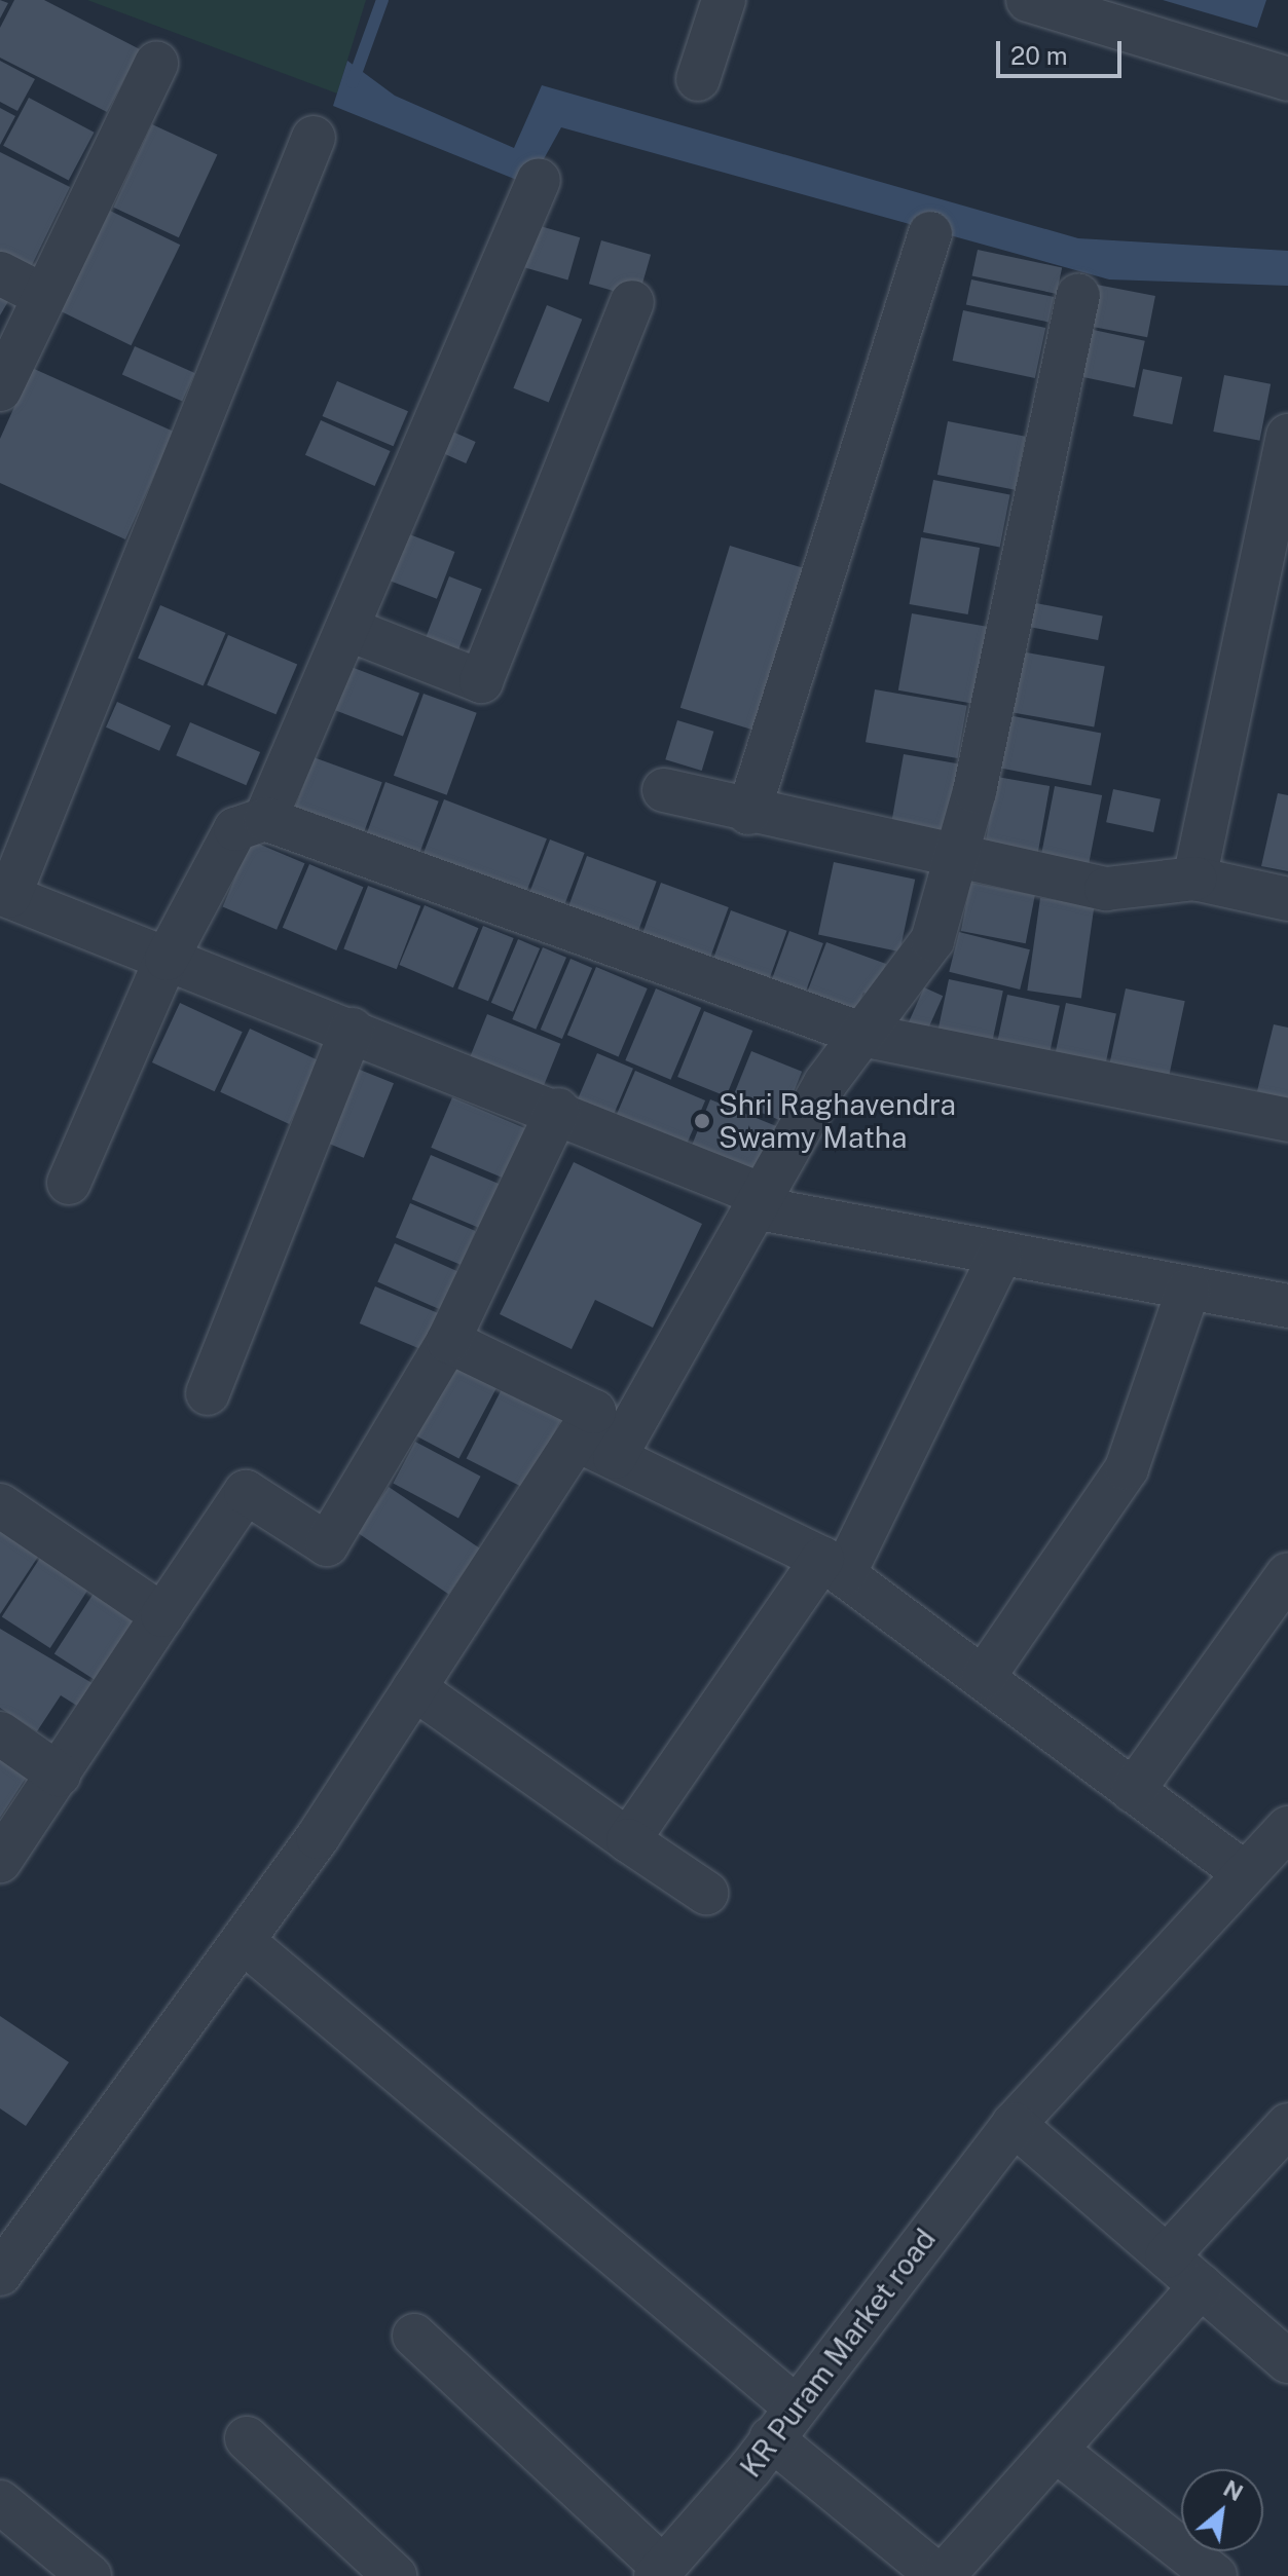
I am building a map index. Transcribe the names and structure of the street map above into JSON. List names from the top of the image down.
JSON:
{
  "streets": {
    "street": ["KR Puram Market road"]
  },
  "places": ["Shri Raghavendra Swamy Matha"],
  "scale_bar": "20 m",
  "north": "top right"
}
